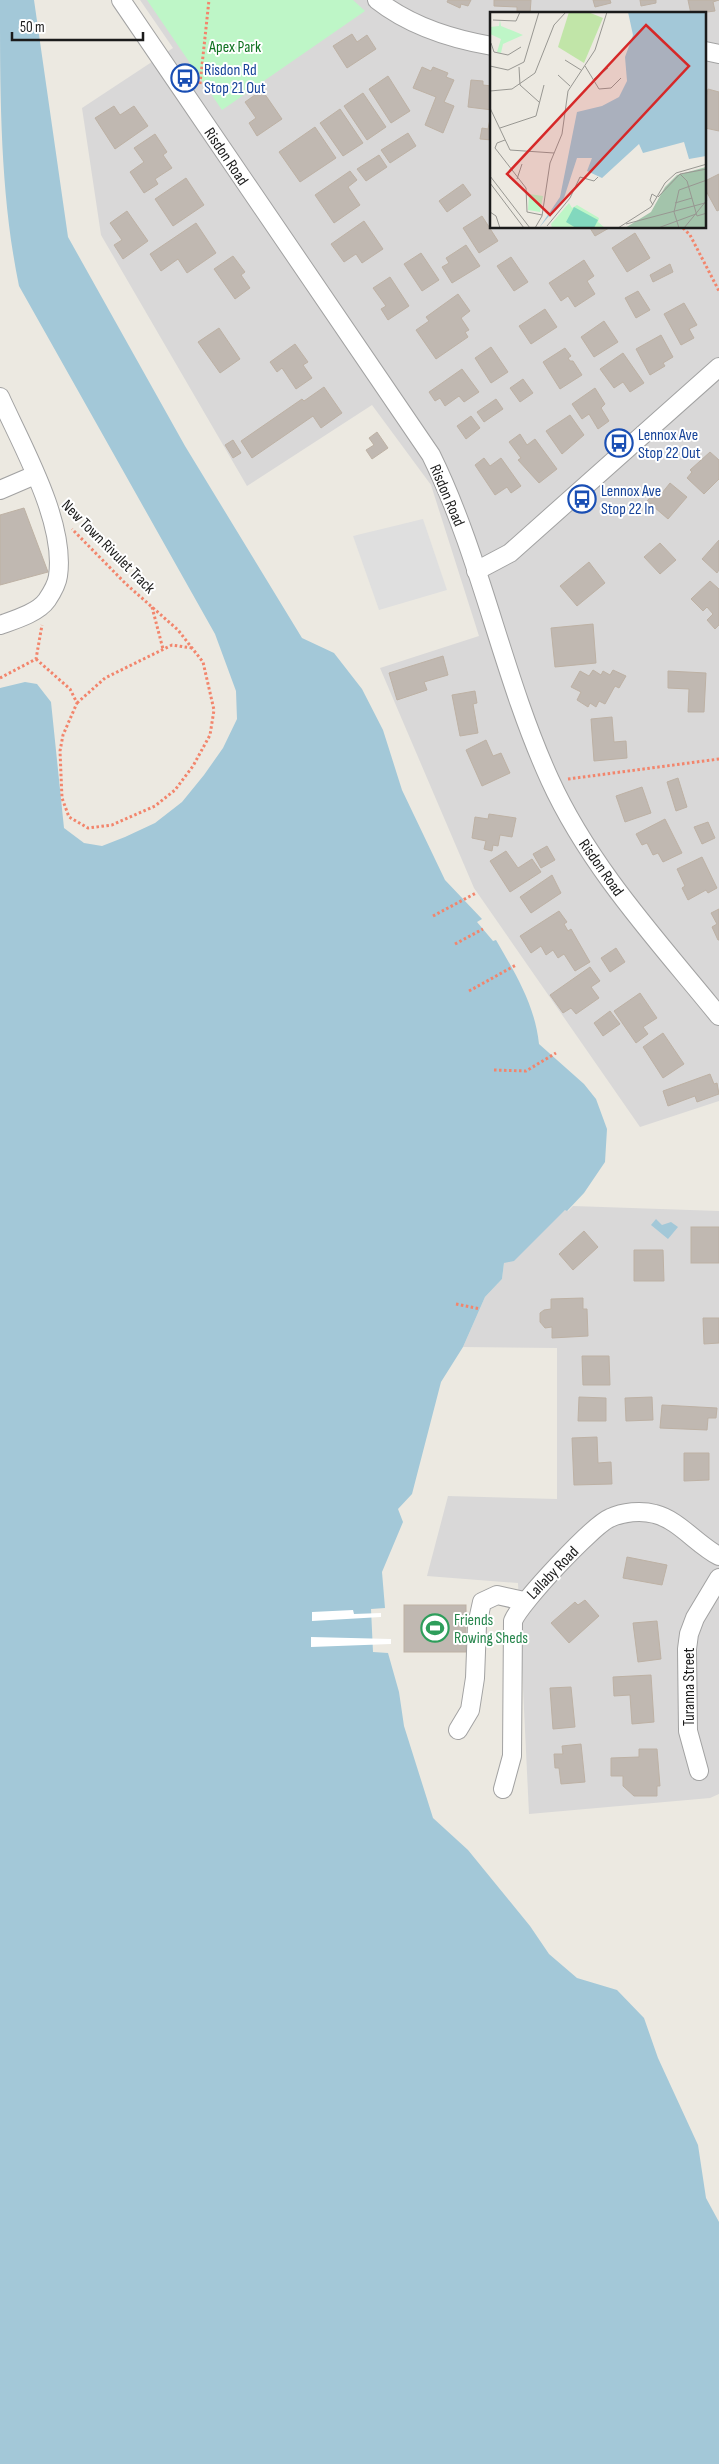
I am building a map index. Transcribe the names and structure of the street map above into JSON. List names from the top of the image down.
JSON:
{
  "streets": {
    "street": ["Risdon Road", "Lallaby Road", "Turanna Street"],
    "path": ["New Town Rivulet Track"]
  },
  "parks": ["Apex Park"],
  "places": {
    "bus stop": ["Risdon Rd Stop 21 Out", "Lennox Ave Stop 22 Out", "Lennox Ave Stop 22 In"],
    "sports": ["Friends Rowing Sheds"]
  },
  "scale_bar": "50 m"
}
